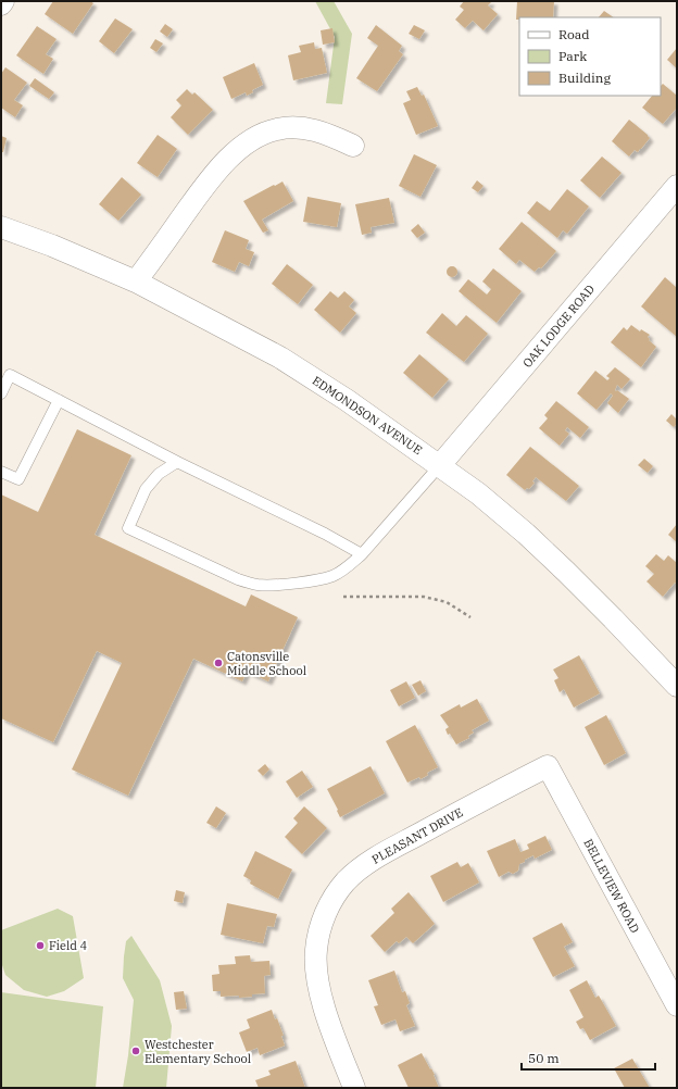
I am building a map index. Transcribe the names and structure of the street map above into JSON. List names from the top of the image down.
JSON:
{
  "streets": {
    "street": [
      "OAK LODGE ROAD",
      "EDMONDSON AVENUE",
      "PLEASANT DRIVE",
      "BELLEVIEW ROAD"
    ]
  },
  "crossings": [
    ["OAK LODGE ROAD", "EDMONDSON AVENUE"],
    ["PLEASANT DRIVE", "BELLEVIEW ROAD"]
  ],
  "places": ["Catonsville Middle School", "Field 4", "Westchester Elementary School"],
  "legend": ["Road", "Park", "Building"],
  "scale_bar": "50 m"
}
